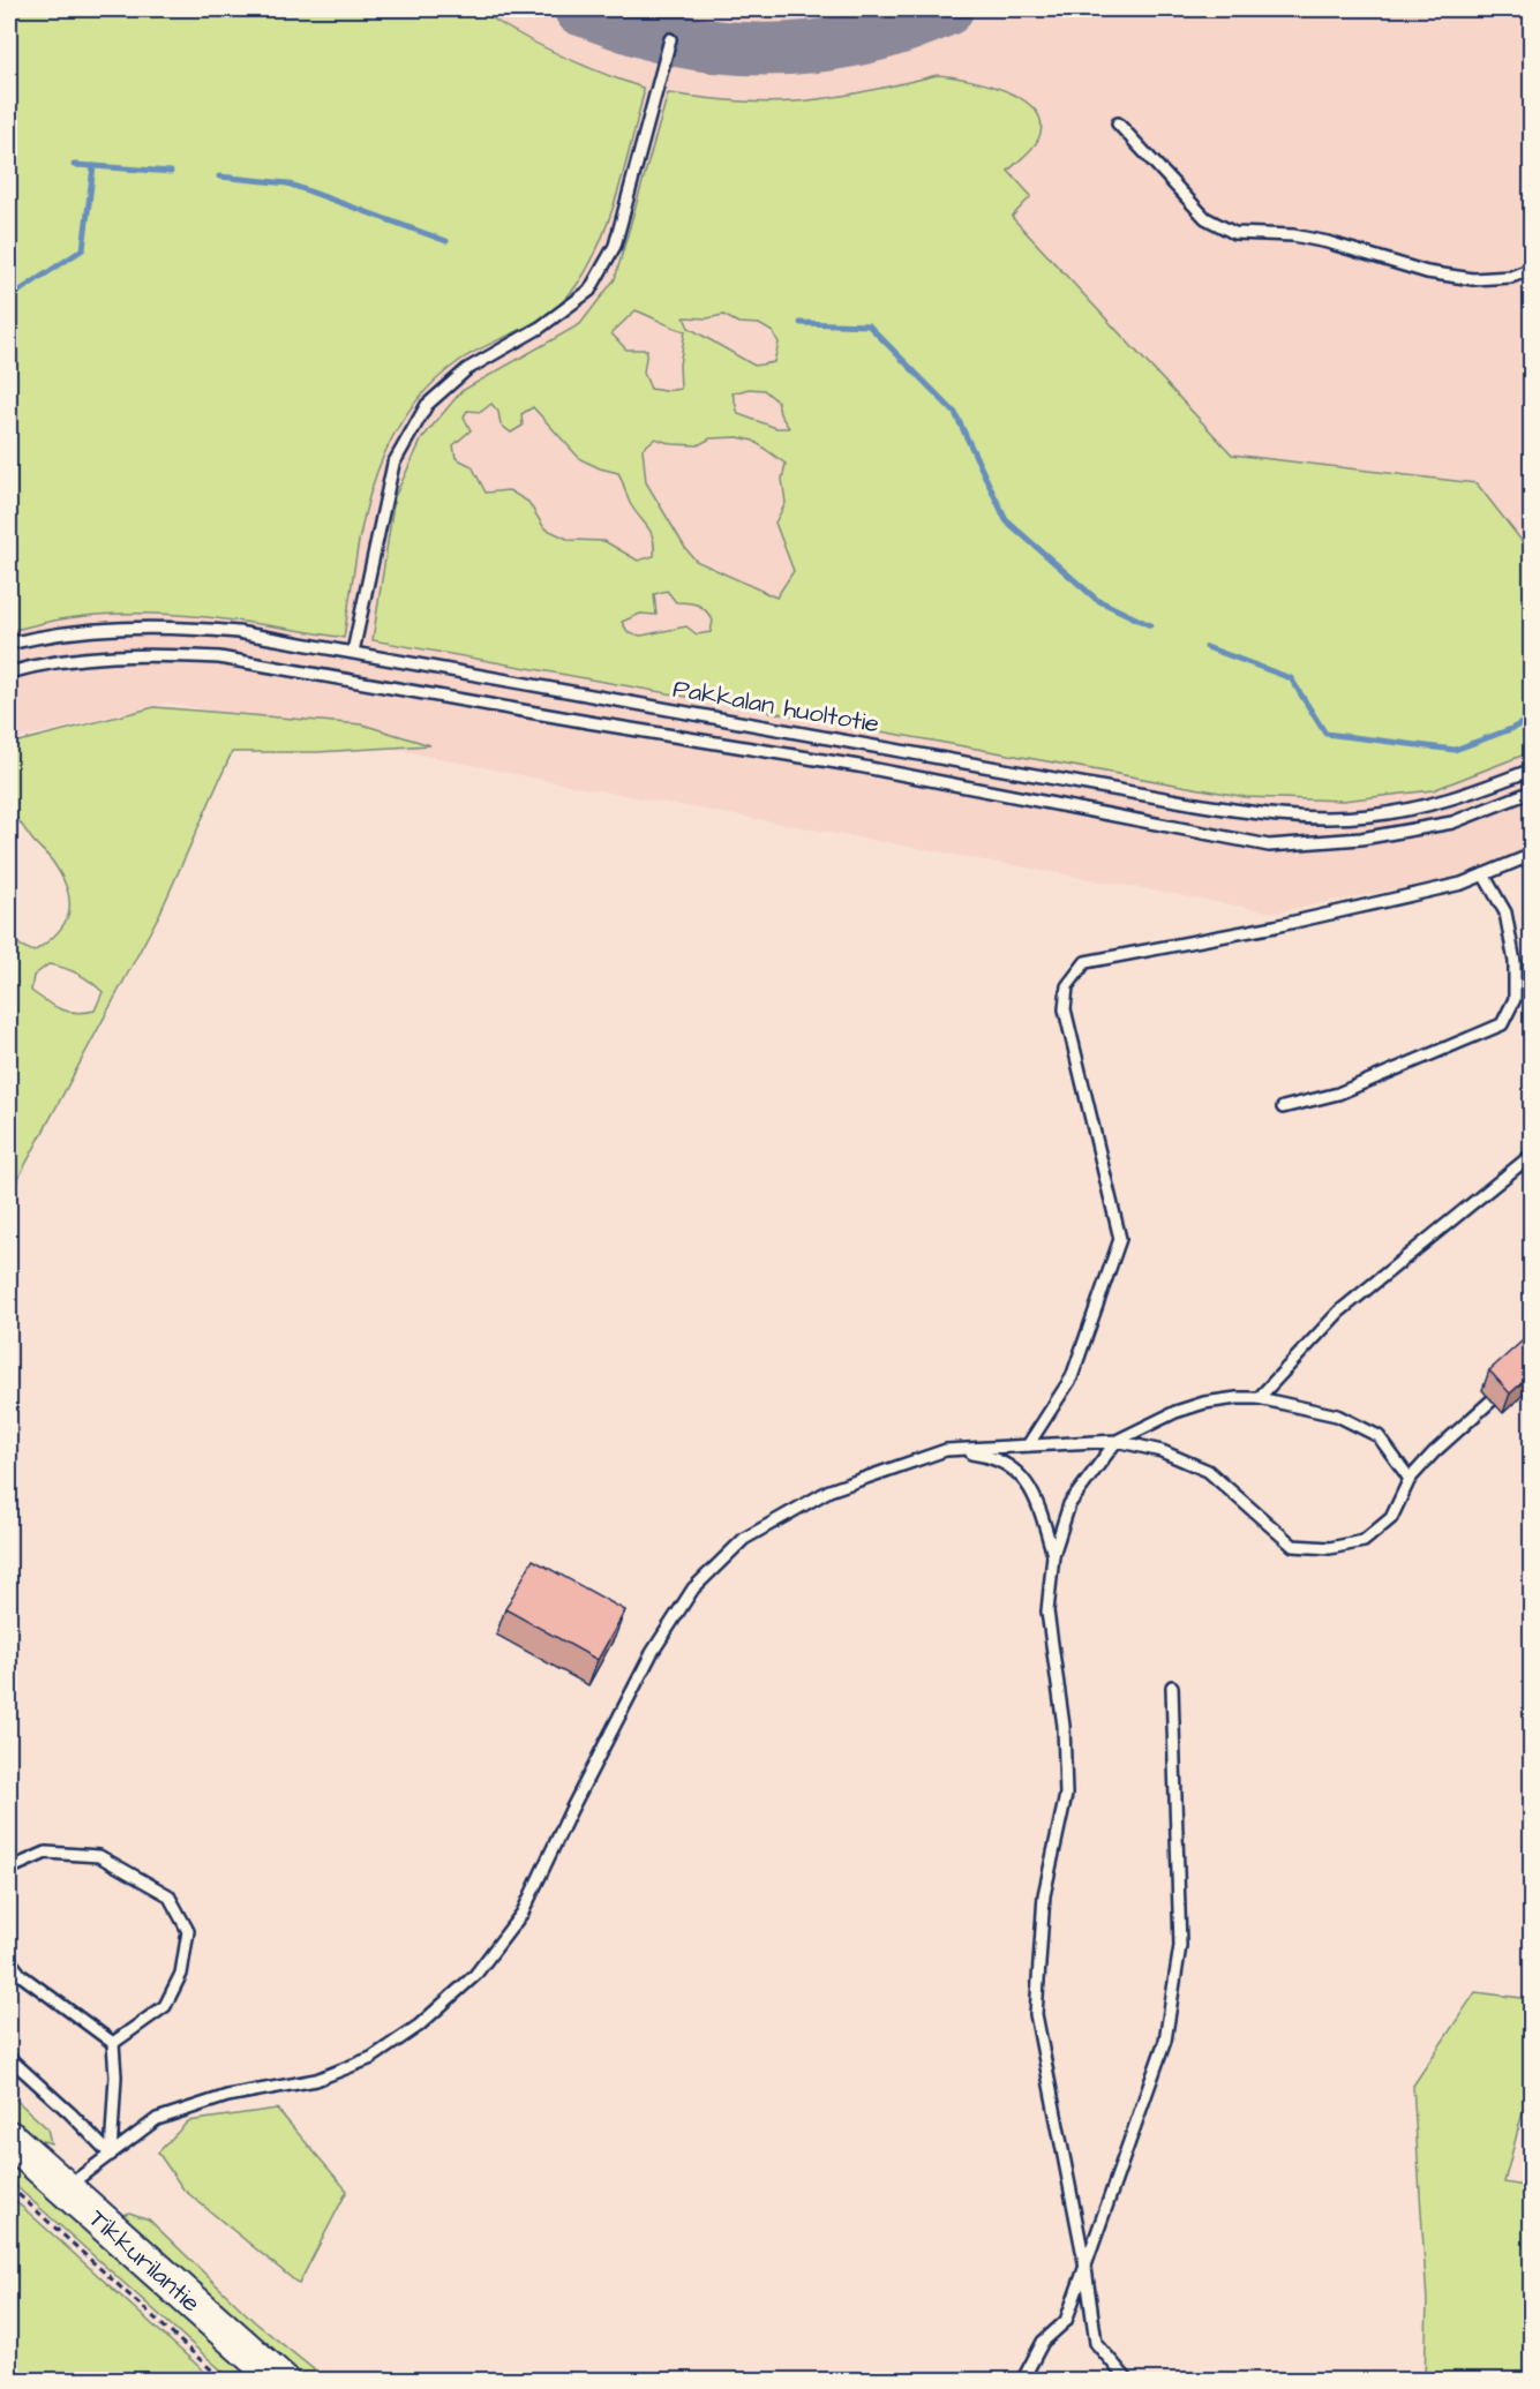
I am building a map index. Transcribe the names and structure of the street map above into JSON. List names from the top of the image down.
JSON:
{
  "streets": {
    "main road": ["Tikkurilantie"],
    "lane": ["Pakkalan huoltotie"]
  }
}
